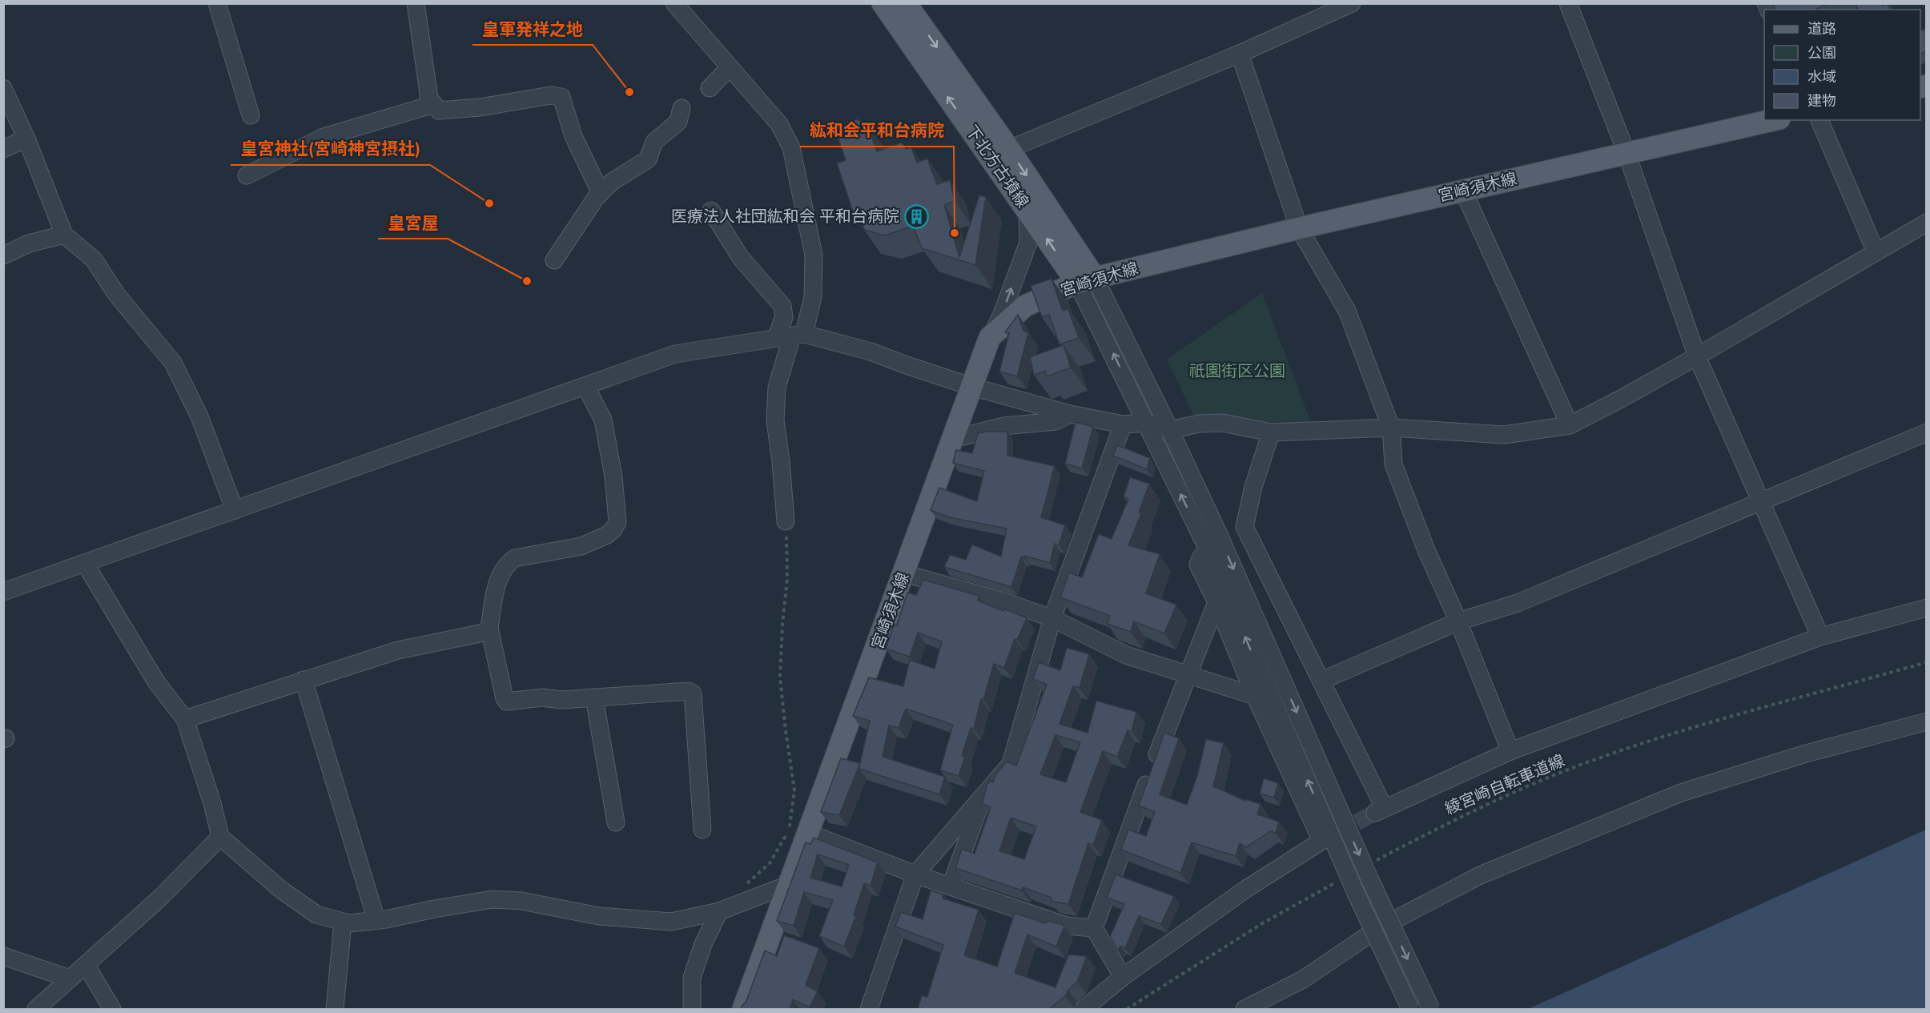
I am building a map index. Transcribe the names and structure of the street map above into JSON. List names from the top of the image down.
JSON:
{
  "streets": {
    "main road": ["下北方古墳線", "宮崎須木線"],
    "path": ["綾宮崎自転車道線"]
  },
  "crossings": [
    ["下北方古墳線", "宮崎須木線"]
  ],
  "parks": ["祇園街区公園"],
  "places": {
    "other": [
      "皇軍発祥之地",
      "皇宮神社(宮崎神宮摂社)",
      "紘和会平和台病院",
      "皇宮屋"
    ],
    "building": ["医療法人社団紘和会 平和台病院"]
  },
  "legend": [
    "道路",
    "公園",
    "水域",
    "建物"
  ]
}
